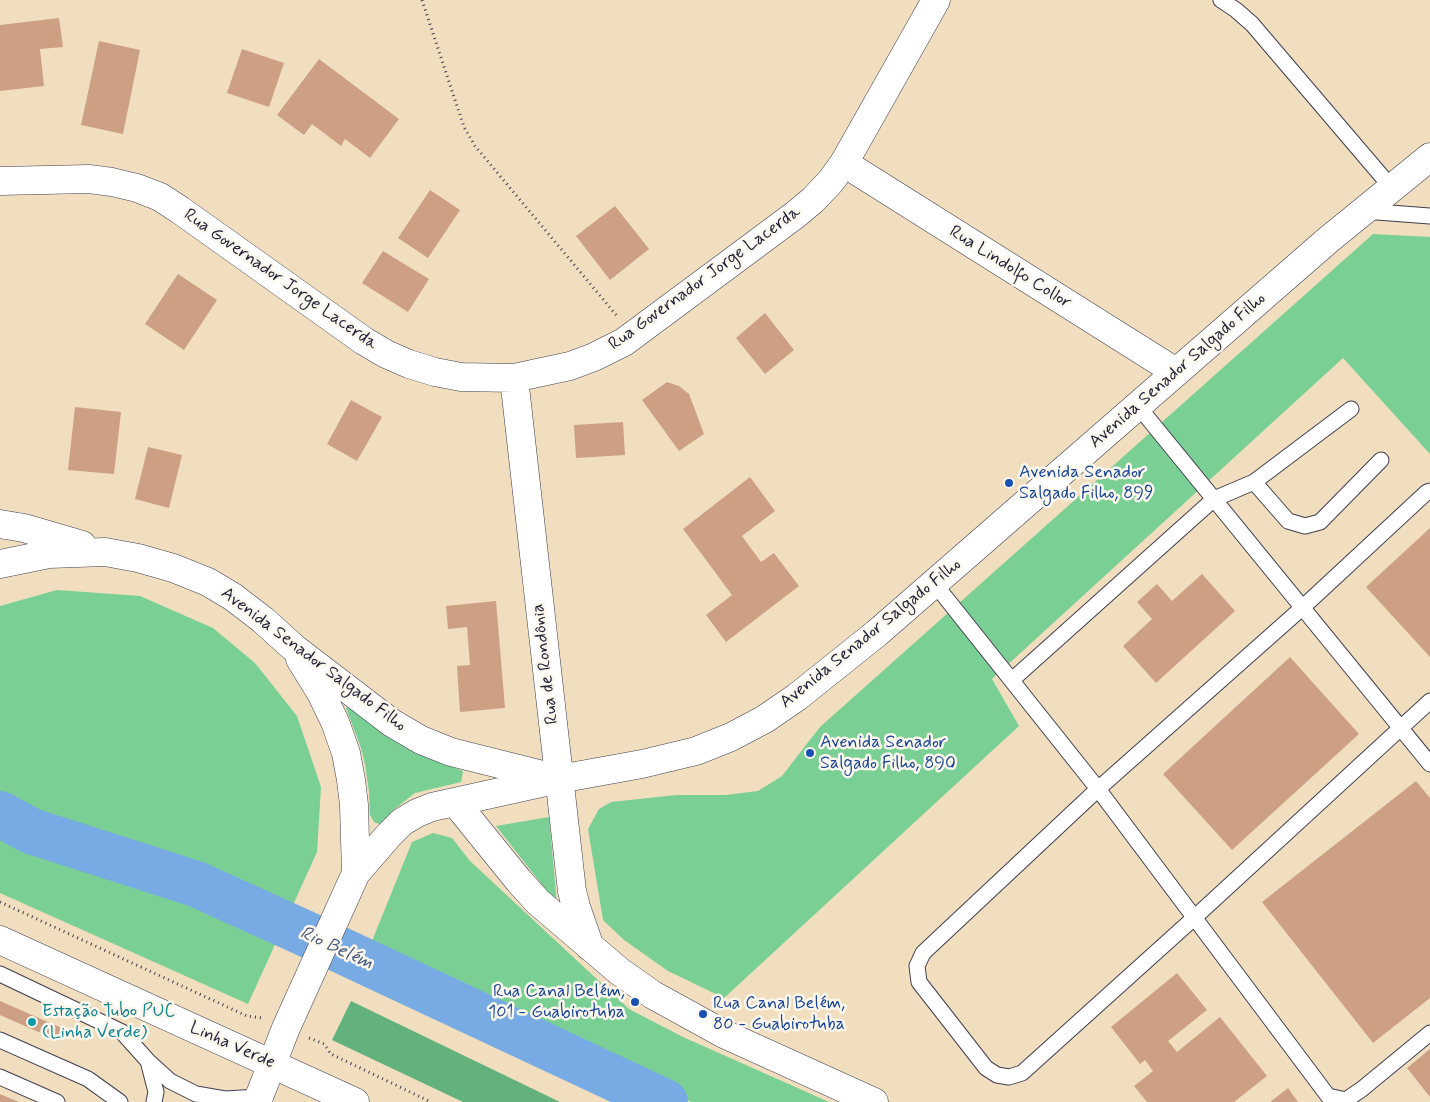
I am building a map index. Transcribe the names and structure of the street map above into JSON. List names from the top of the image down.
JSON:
{
  "streets": {
    "main road": [
      "Rua Lindolfo Collor",
      "Rua Governador Jorge Lacerda",
      "Avenida Senador Salgado Filho",
      "Rua de Rondônia",
      "Linha Verde"
    ]
  },
  "crossings": [
    ["Rua Lindolfo Collor", "Rua Governador Jorge Lacerda"],
    ["Rua Lindolfo Collor", "Avenida Senador Salgado Filho"],
    ["Rua Governador Jorge Lacerda", "Rua de Rondônia"],
    ["Avenida Senador Salgado Filho", "Rua de Rondônia"]
  ],
  "water": ["Rio Belém"],
  "places": [
    "Avenida Senador Salgado Filho, 899",
    "Avenida Senador Salgado Filho, 890",
    "Rua Canal Belém, 101 - Guabirotuba",
    "Rua Canal Belém, 80 - Guabirotuba",
    "Estação Tubo PUC (Linha Verde)"
  ]
}
